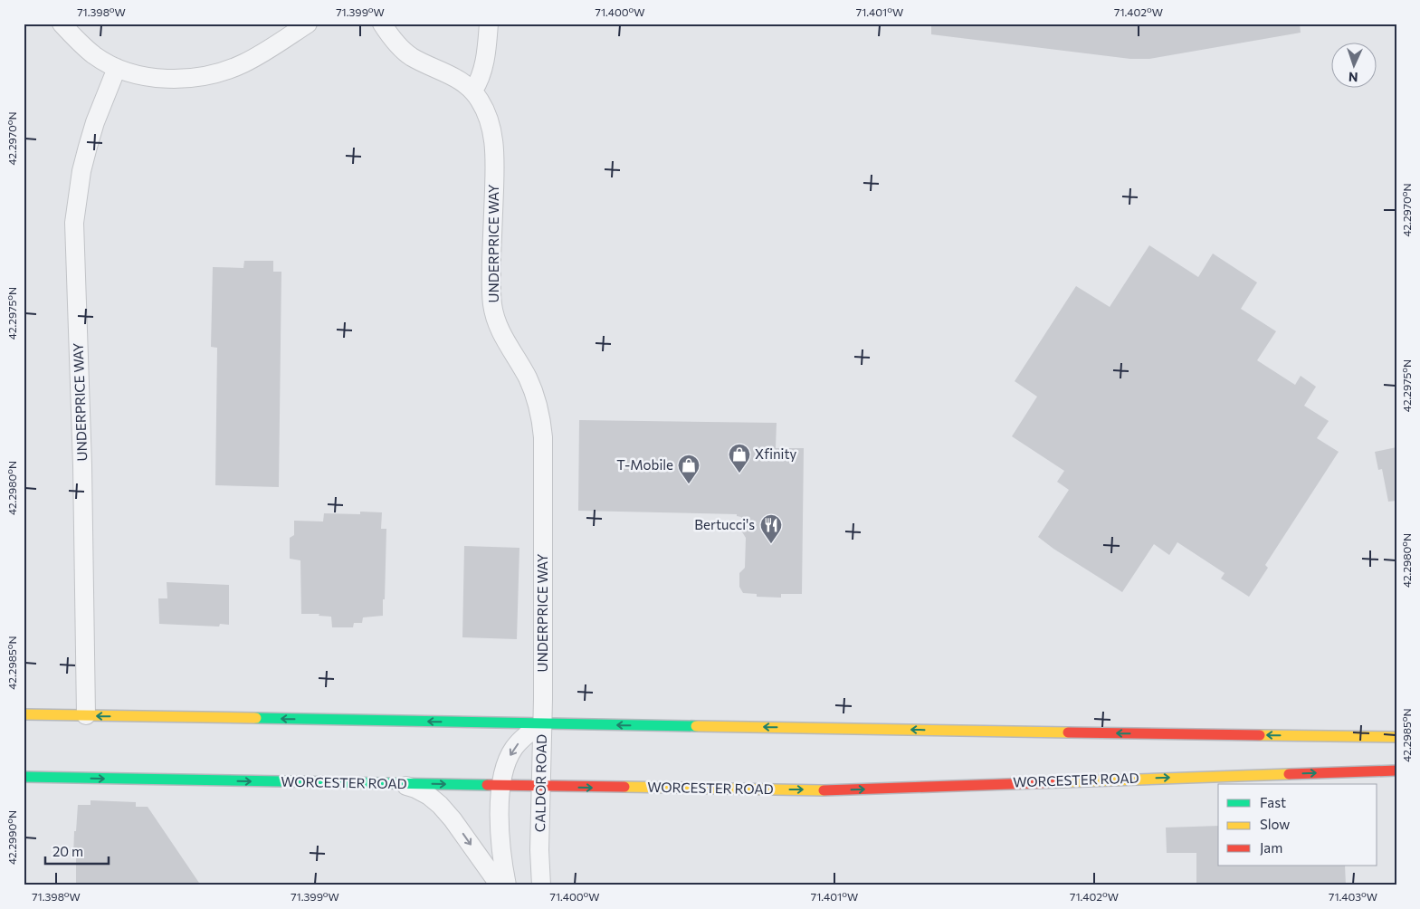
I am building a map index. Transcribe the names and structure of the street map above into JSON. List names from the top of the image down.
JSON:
{
  "streets": {
    "highway": ["WORCESTER ROAD"],
    "street": ["UNDERPRICE WAY", "CALDOR ROAD"]
  },
  "crossings": [
    ["UNDERPRICE WAY", "CALDOR ROAD"],
    ["WORCESTER ROAD", "CALDOR ROAD"]
  ],
  "places": {
    "shop": ["Xfinity", "T-Mobile"],
    "restaurant": ["Bertucci's"]
  },
  "legend": ["Fast", "Slow", "Jam"],
  "scale_bar": "20 m",
  "north": "bottom",
  "coordinates": [
    "71.398°W",
    "71.399°W",
    "71.400°W",
    "71.401°W",
    "71.402°W",
    "42.2970°N",
    "42.2975°N",
    "42.2980°N",
    "42.2985°N",
    "42.2990°N",
    "71.403°W"
  ]
}
